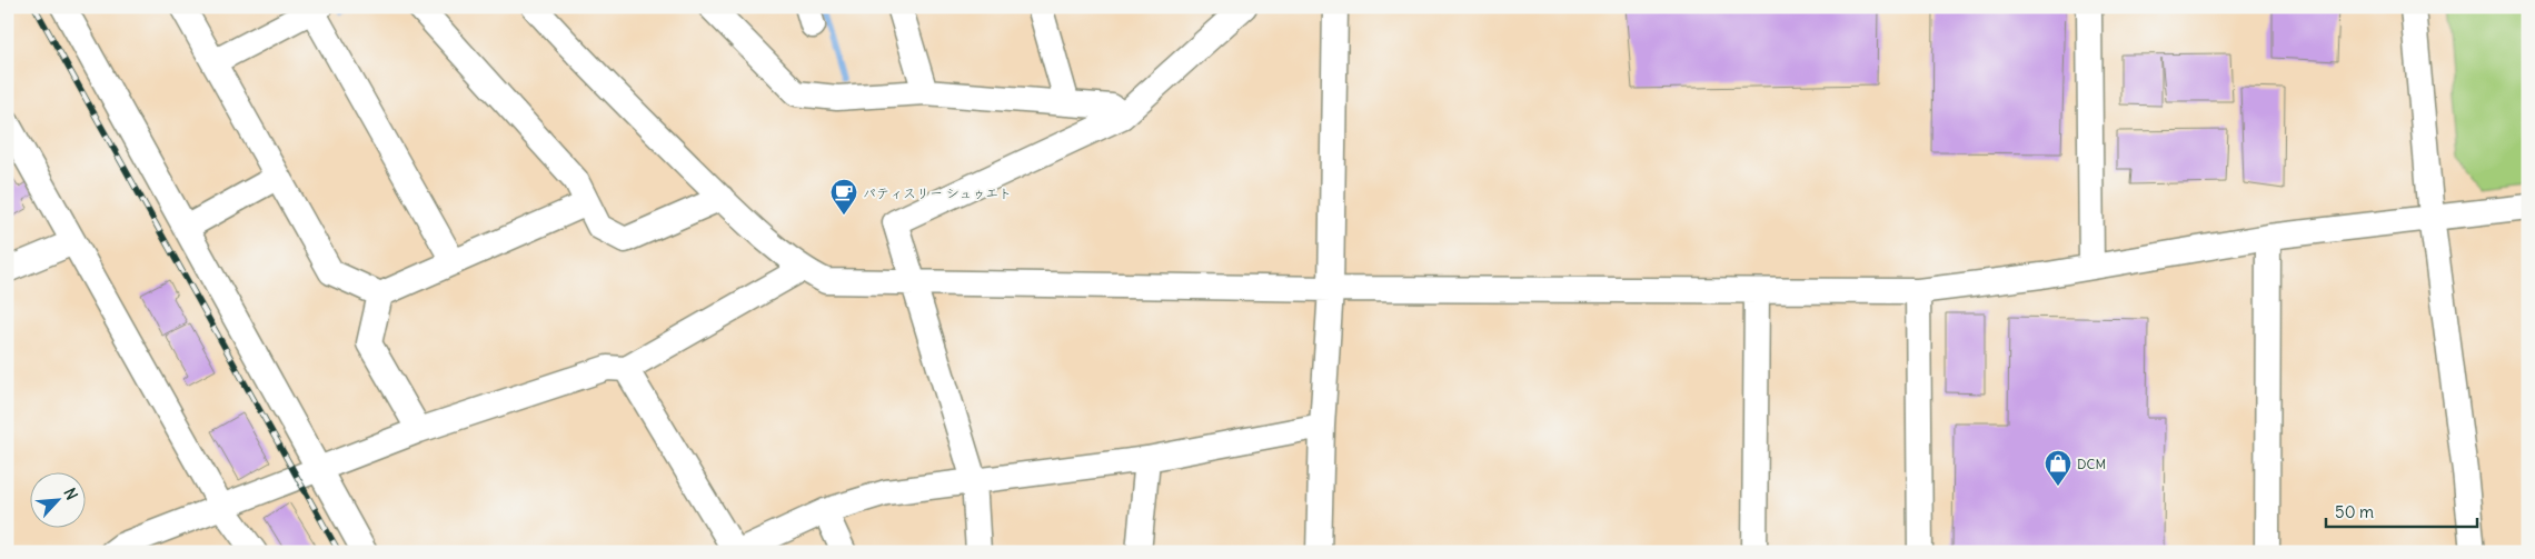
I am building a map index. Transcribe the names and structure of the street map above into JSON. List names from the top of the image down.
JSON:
{
  "places": {
    "cafe": ["パティスリー シュゥエト"],
    "shop": ["DCM"]
  },
  "scale_bar": "50 m",
  "north": "top right"
}
